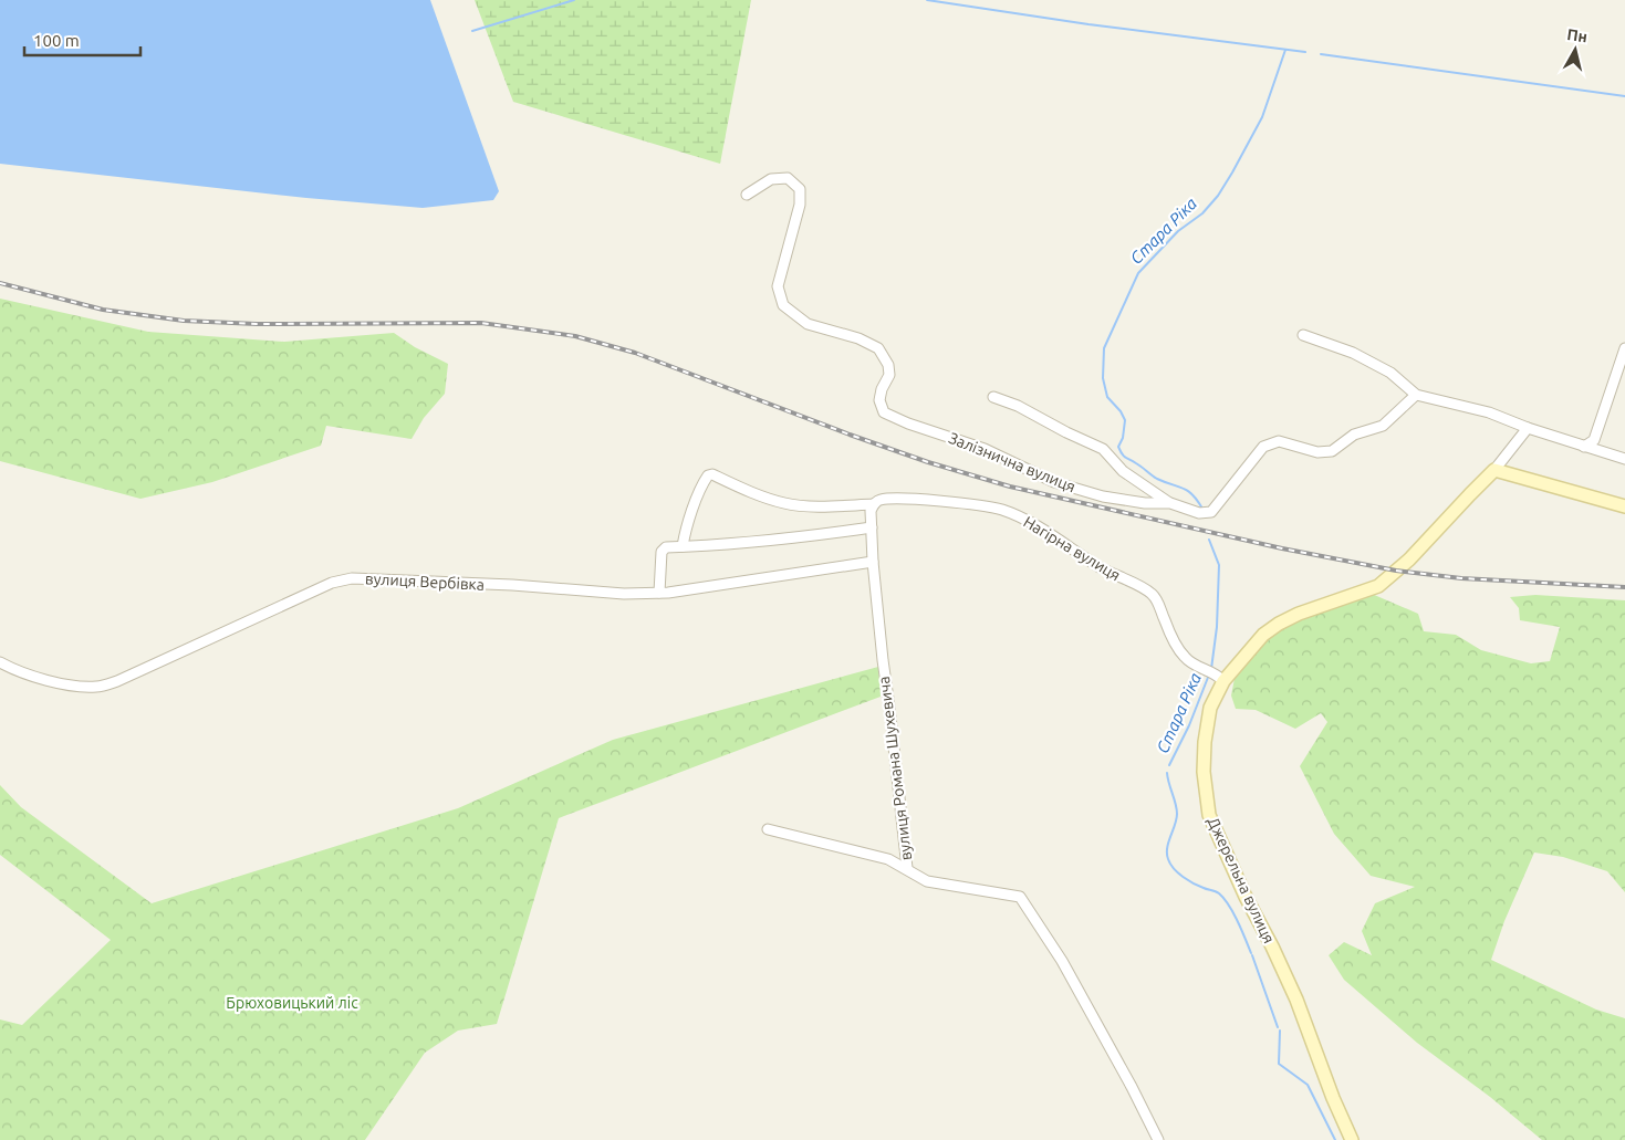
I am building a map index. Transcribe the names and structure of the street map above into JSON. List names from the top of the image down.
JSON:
{
  "streets": {
    "street": [
      "Залізнична вулиця",
      "Нагірна вулиця",
      "вулиця Вербівка",
      "вулиця Романа Шухевича",
      "Джерельна вулиця"
    ]
  },
  "crossings": [
    ["Нагірна вулиця", "вулиця Романа Шухевича"],
    ["Нагірна вулиця", "Джерельна вулиця"],
    ["вулиця Вербівка", "вулиця Романа Шухевича"]
  ],
  "water": ["Стара Ріка"],
  "parks": ["Брюховицький ліс"],
  "scale_bar": "100 m",
  "north": "top"
}
